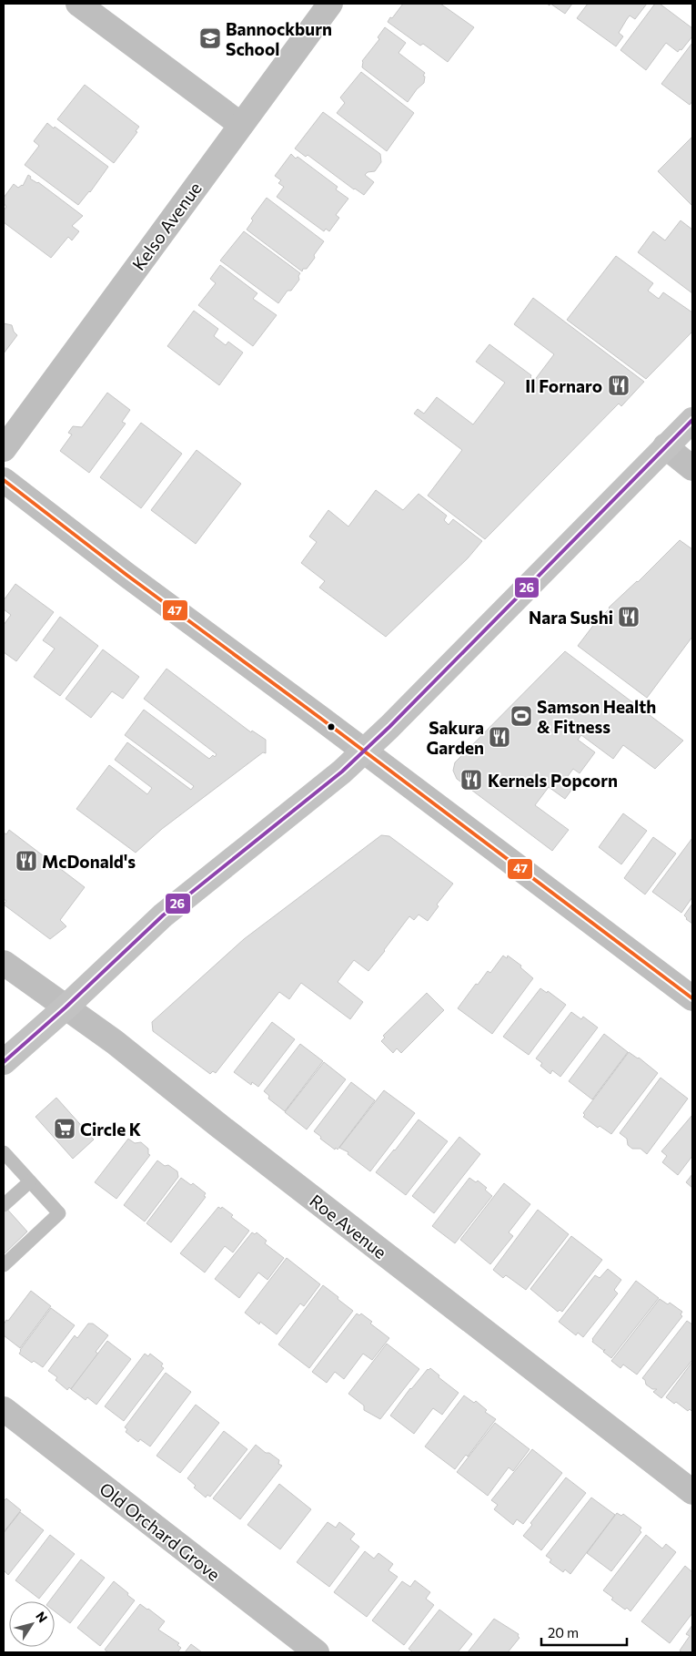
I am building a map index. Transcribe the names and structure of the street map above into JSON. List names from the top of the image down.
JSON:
{
  "streets": {
    "street": ["Kelso Avenue", "Roe Avenue", "Old Orchard Grove"]
  },
  "places": {
    "school or university": ["Bannockburn School"],
    "restaurant": [
      "Il Fornaro",
      "Nara Sushi",
      "Sakura Garden",
      "Kernels Popcorn",
      "McDonald's"
    ],
    "sports": ["Samson Health & Fitness"],
    "supermarket": ["Circle K"]
  },
  "lines": ["transit line 26", "transit line 47"],
  "scale_bar": "20 m",
  "north": "top right"
}
